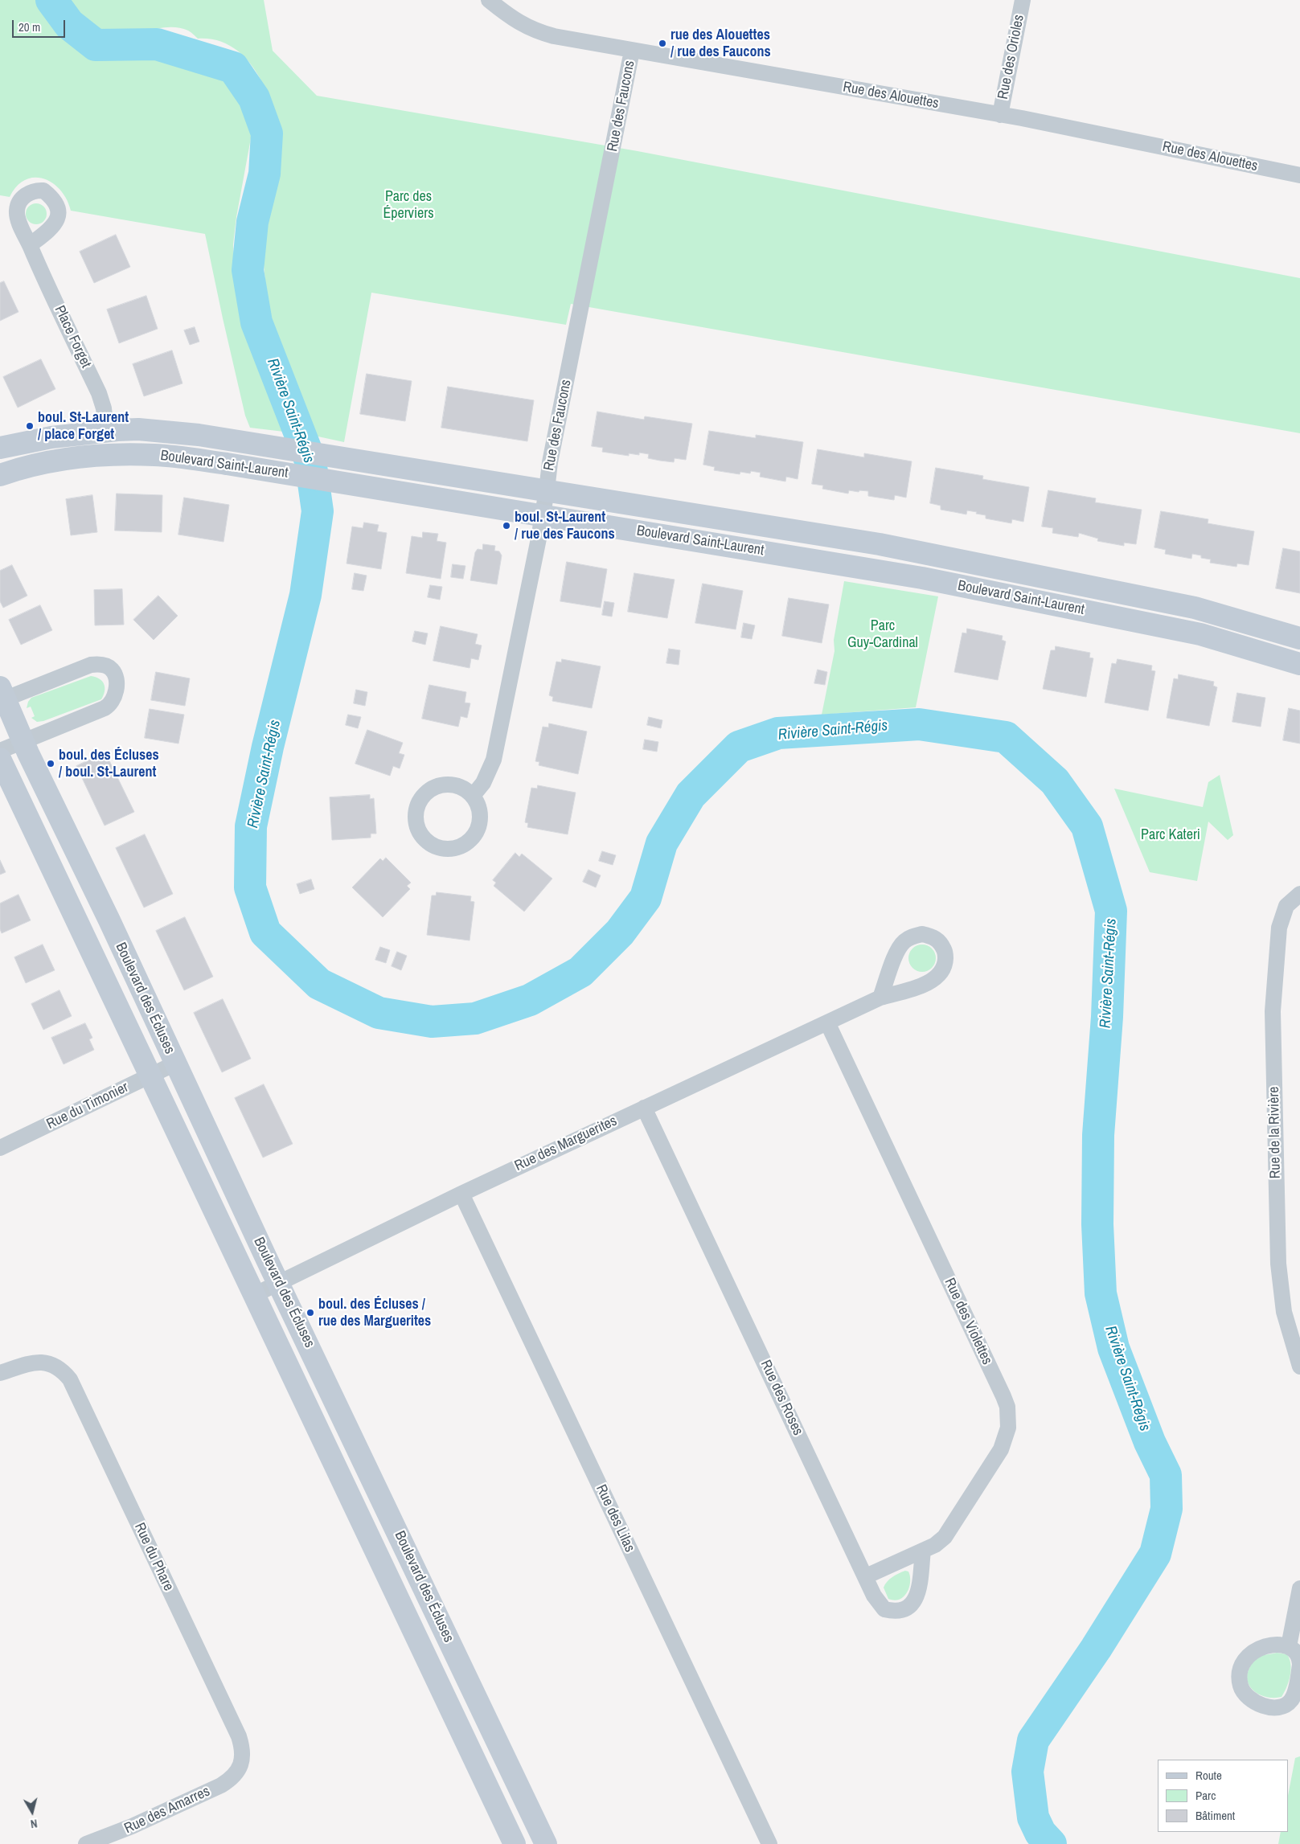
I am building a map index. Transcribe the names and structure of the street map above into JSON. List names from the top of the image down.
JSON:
{
  "streets": {
    "street": [
      "Rue des Orioles",
      "Rue des Alouettes",
      "Rue des Faucons",
      "Place Forget",
      "Boulevard Saint-Laurent",
      "Boulevard des Écluses",
      "Rue du Timonier",
      "Rue de la Rivière",
      "Rue des Marguerites",
      "Rue des Violettes",
      "Rue des Roses",
      "Rue des Lilas",
      "Rue du Phare",
      "Rue des Amarres"
    ]
  },
  "crossings": [
    ["Rue des Orioles", "Rue des Alouettes"],
    ["Rue des Alouettes", "Rue des Faucons"],
    ["Rue des Faucons", "Boulevard Saint-Laurent"],
    ["Place Forget", "Boulevard Saint-Laurent"],
    ["Boulevard des Écluses", "Rue du Timonier"],
    ["Boulevard des Écluses", "Rue des Marguerites"],
    ["Rue des Marguerites", "Rue des Violettes"],
    ["Rue des Marguerites", "Rue des Roses"],
    ["Rue des Marguerites", "Rue des Lilas"],
    ["Rue des Violettes", "Rue des Roses"],
    ["Rue du Phare", "Rue des Amarres"]
  ],
  "water": ["Rivière Saint-Régis"],
  "parks": ["Parc des Éperviers", "Parc Guy-Cardinal", "Parc Kateri"],
  "places": [
    "rue des Alouettes / rue des Faucons",
    "boul. St-Laurent / place Forget",
    "boul. St-Laurent / rue des Faucons",
    "boul. des Écluses / boul. St-Laurent",
    "boul. des Écluses / rue des Marguerites"
  ],
  "legend": ["Route", "Parc", "Bâtiment"],
  "scale_bar": "20 m",
  "north": "bottom"
}
